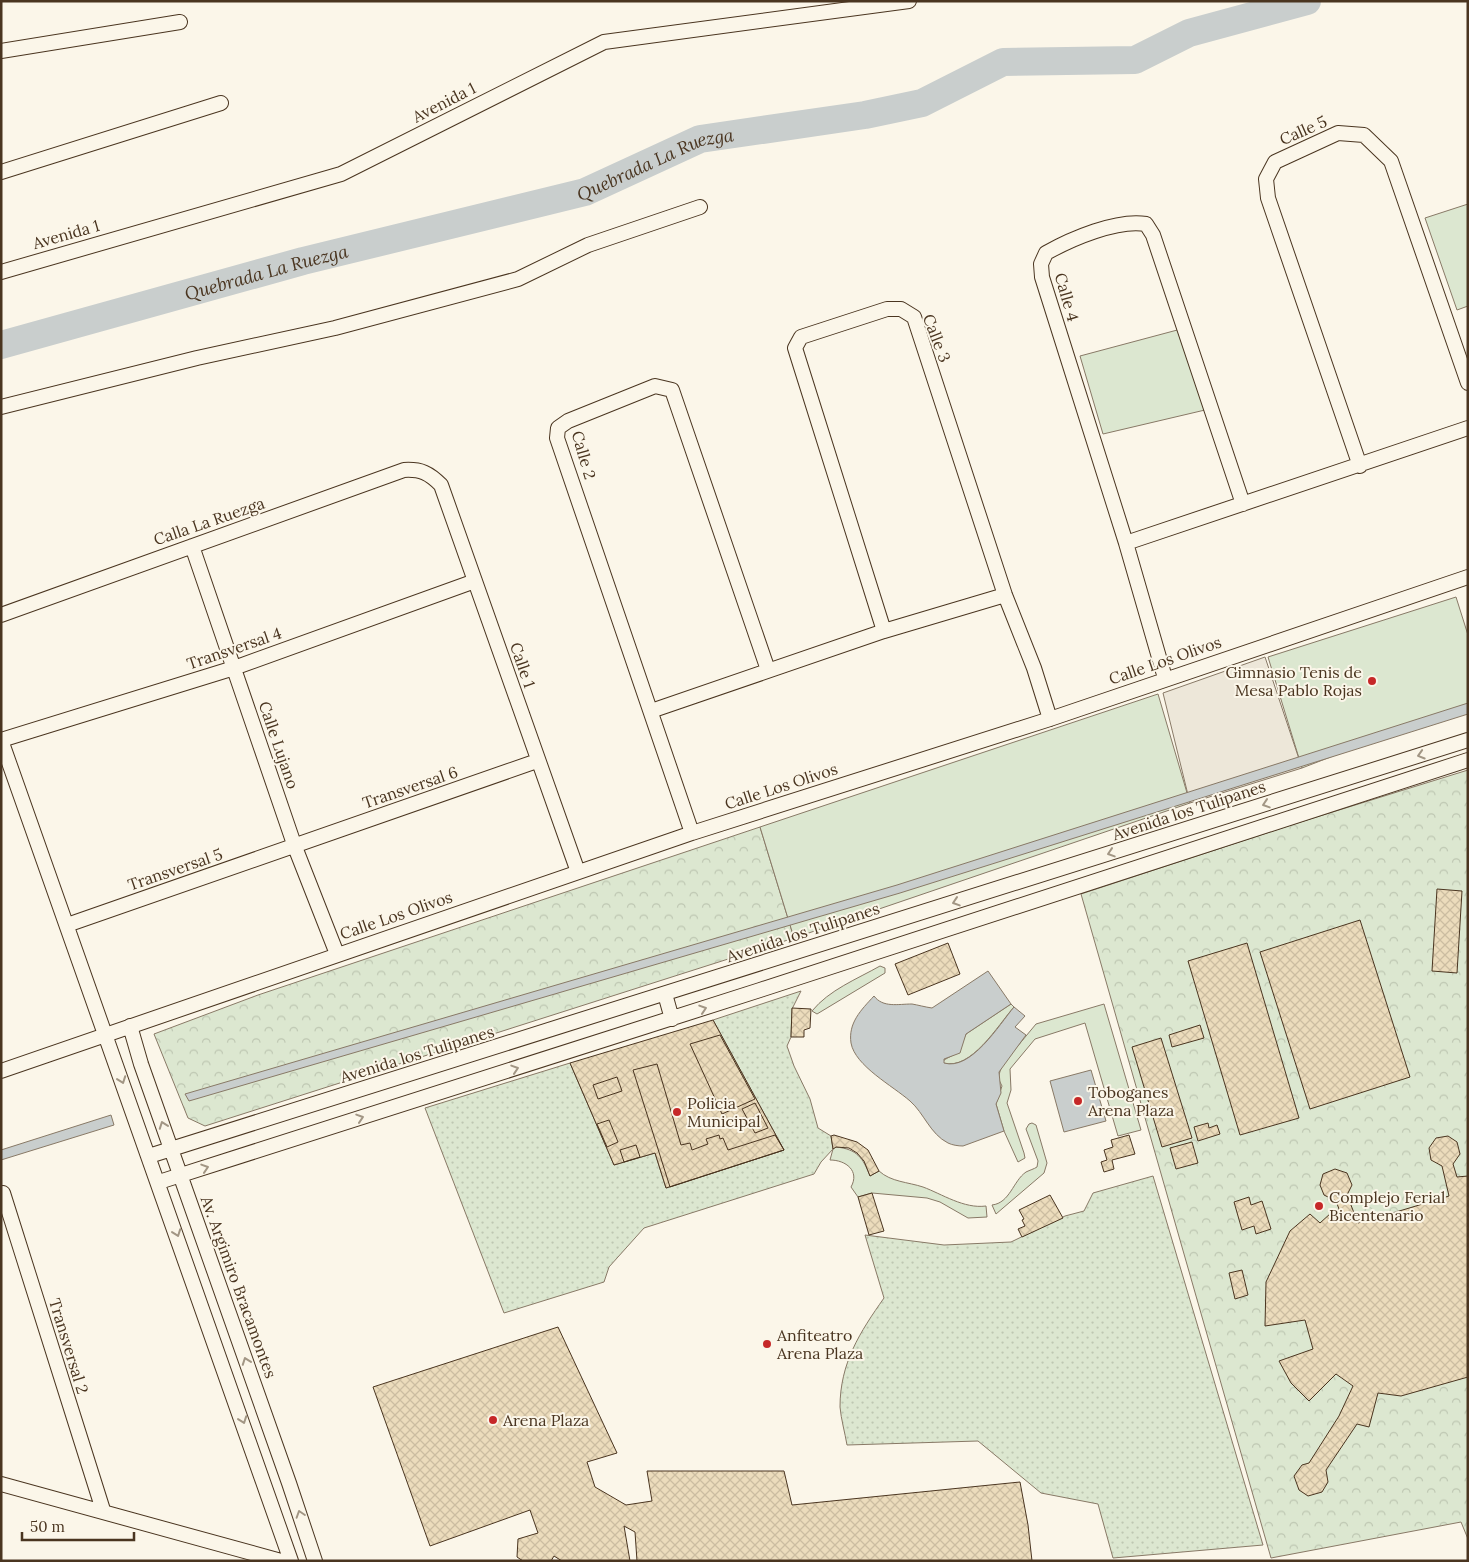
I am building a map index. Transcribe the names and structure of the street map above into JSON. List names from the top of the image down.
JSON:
{
  "streets": {
    "street": [
      "Avenida 1",
      "Calle 5",
      "Calle 4",
      "Calle 3",
      "Calle 2",
      "Calla La Ruezga",
      "Transversal 4",
      "Calle Los Olivos",
      "Calle 1",
      "Calle Lujano",
      "Transversal 6",
      "Avenida los Tulipanes",
      "Transversal 5",
      "Av. Argimiro Bracamontes",
      "Transversal 2"
    ]
  },
  "crossings": [
    ["Calle 4", "Calle Los Olivos"],
    ["Calle 3", "Calle Los Olivos"],
    ["Calle 2", "Calle Los Olivos"],
    ["Calla La Ruezga", "Calle 1"],
    ["Calla La Ruezga", "Calle Lujano"],
    ["Transversal 4", "Calle 1"],
    ["Transversal 4", "Calle Lujano"],
    ["Calle Los Olivos", "Calle 1"],
    ["Calle Los Olivos", "Calle Lujano"],
    ["Calle Los Olivos", "Av. Argimiro Bracamontes"],
    ["Calle 1", "Transversal 6"],
    ["Calle Lujano", "Transversal 6"],
    ["Calle Lujano", "Transversal 5"],
    ["Transversal 6", "Transversal 5"],
    ["Avenida los Tulipanes", "Av. Argimiro Bracamontes"]
  ],
  "water": ["Quebrada La Ruezga"],
  "places": [
    "Gimnasio Tenis de Mesa Pablo Rojas",
    "Toboganes Arena Plaza",
    "Policia Municipal",
    "Complejo Ferial Bicentenario",
    "Anfiteatro Arena Plaza",
    "Arena Plaza"
  ],
  "scale_bar": "50 m"
}
